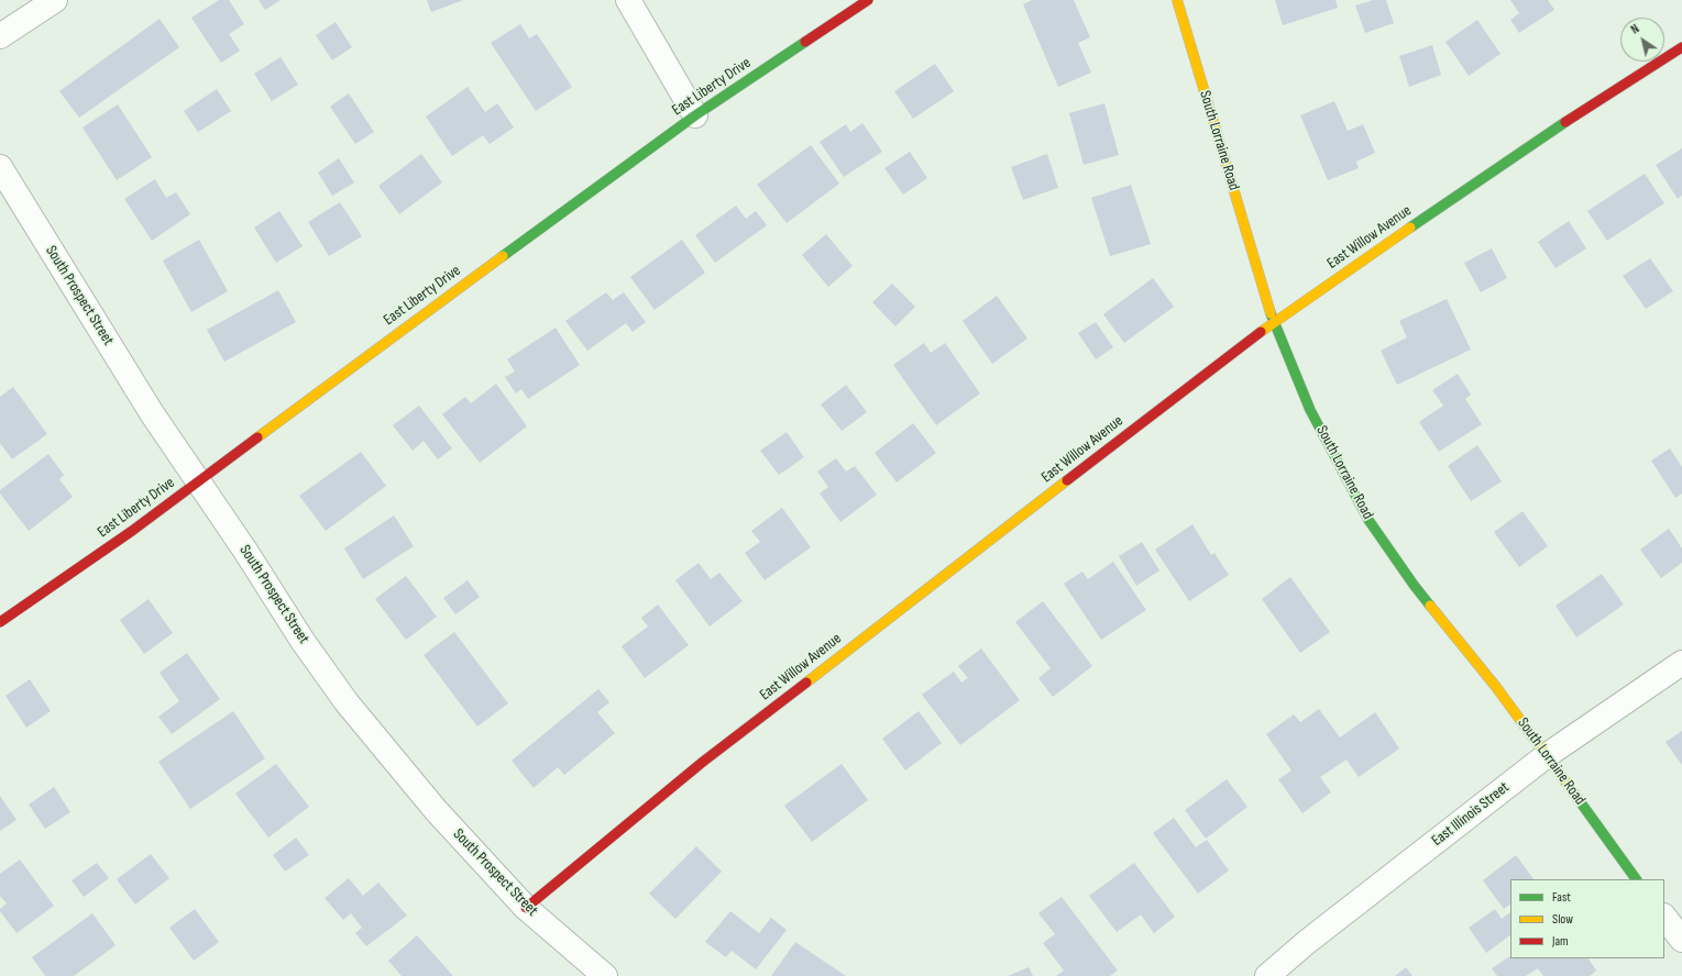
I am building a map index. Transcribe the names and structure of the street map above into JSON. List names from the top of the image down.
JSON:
{
  "streets": {
    "street": [
      "East Liberty Drive",
      "South Lorraine Road",
      "East Willow Avenue",
      "South Prospect Street",
      "East Illinois Street"
    ]
  },
  "crossings": [
    ["East Liberty Drive", "South Prospect Street"],
    ["South Lorraine Road", "East Willow Avenue"],
    ["South Lorraine Road", "East Illinois Street"],
    ["East Willow Avenue", "South Prospect Street"]
  ],
  "legend": ["Fast", "Slow", "Jam"],
  "north": "top left"
}
